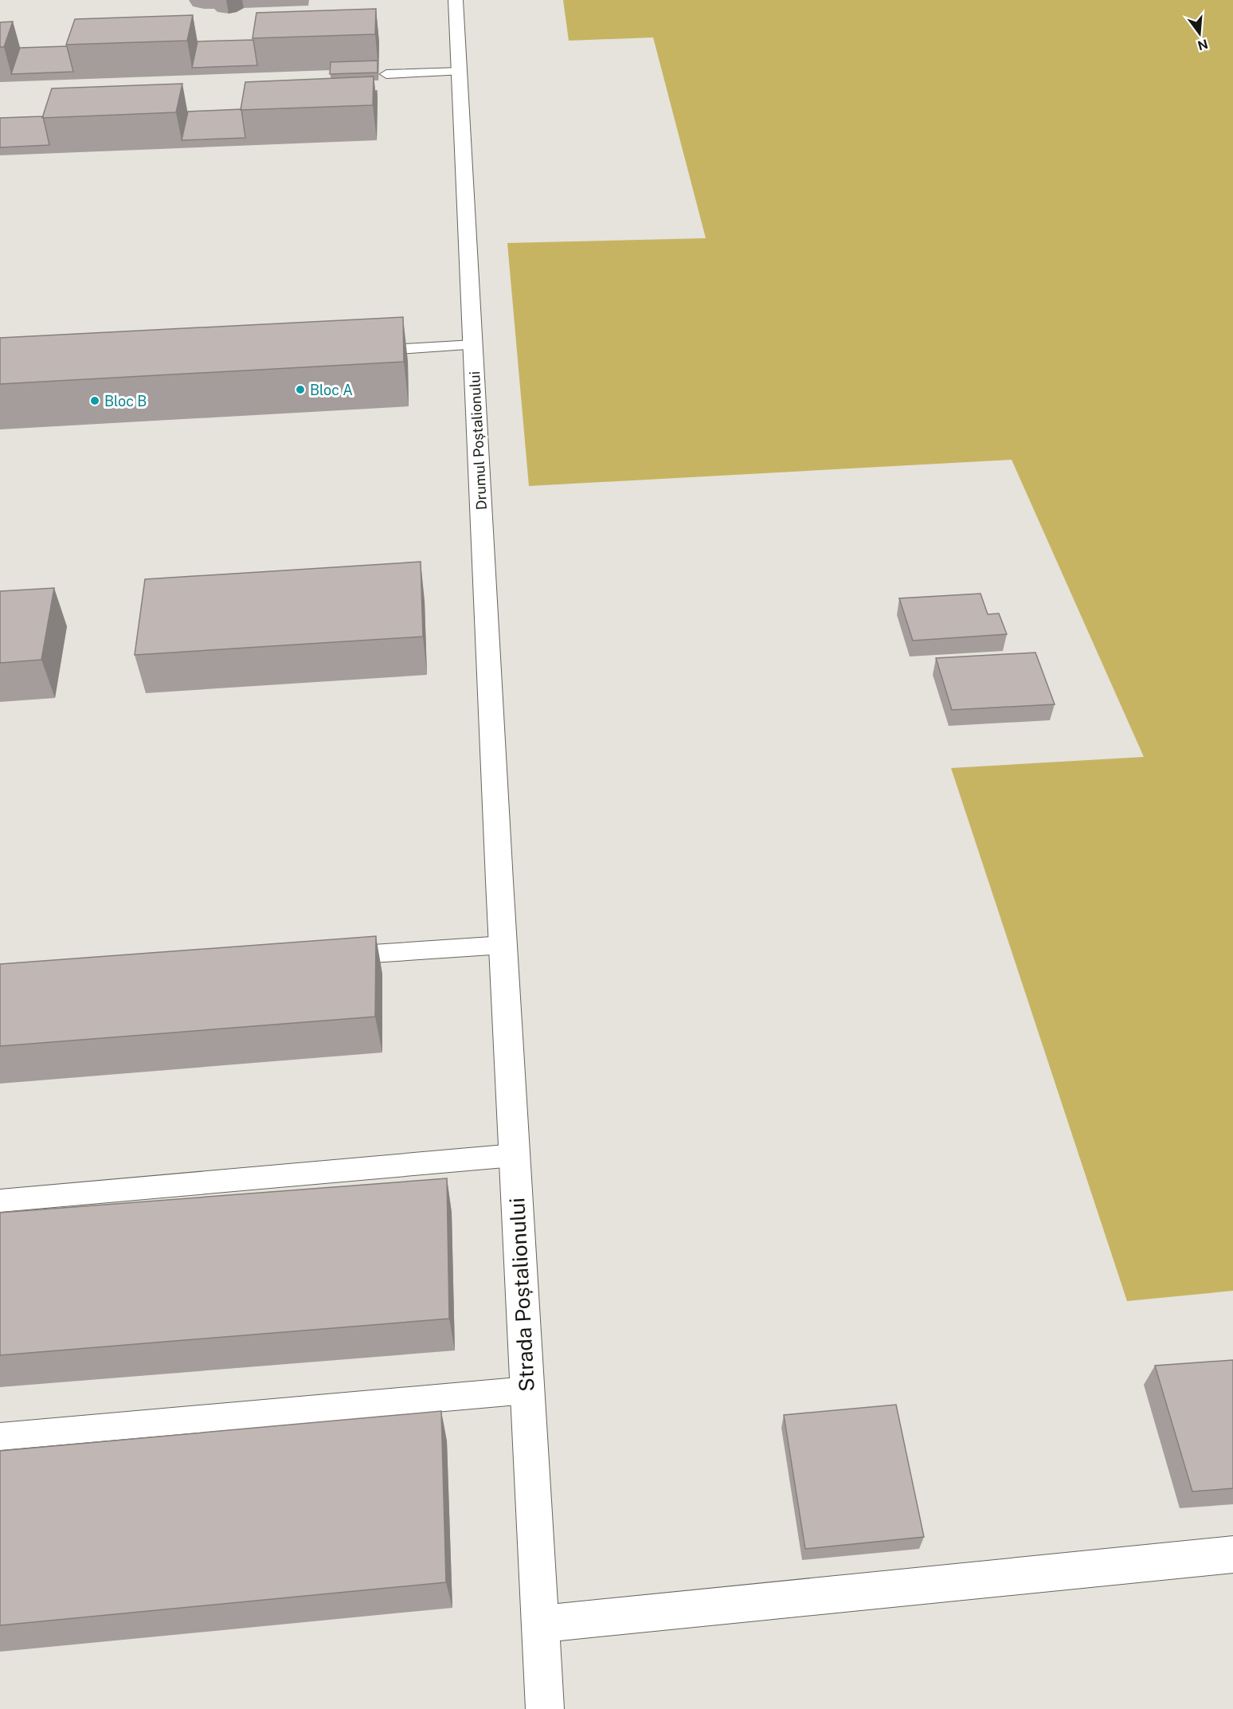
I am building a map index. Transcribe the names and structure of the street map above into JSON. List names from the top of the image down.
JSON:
{
  "streets": {
    "street": ["Drumul Poștalionului", "Strada Poștalionului"]
  },
  "crossings": [
    ["Drumul Poștalionului", "Strada Poștalionului"]
  ],
  "places": ["Bloc A", "Bloc B"],
  "north": "bottom"
}
